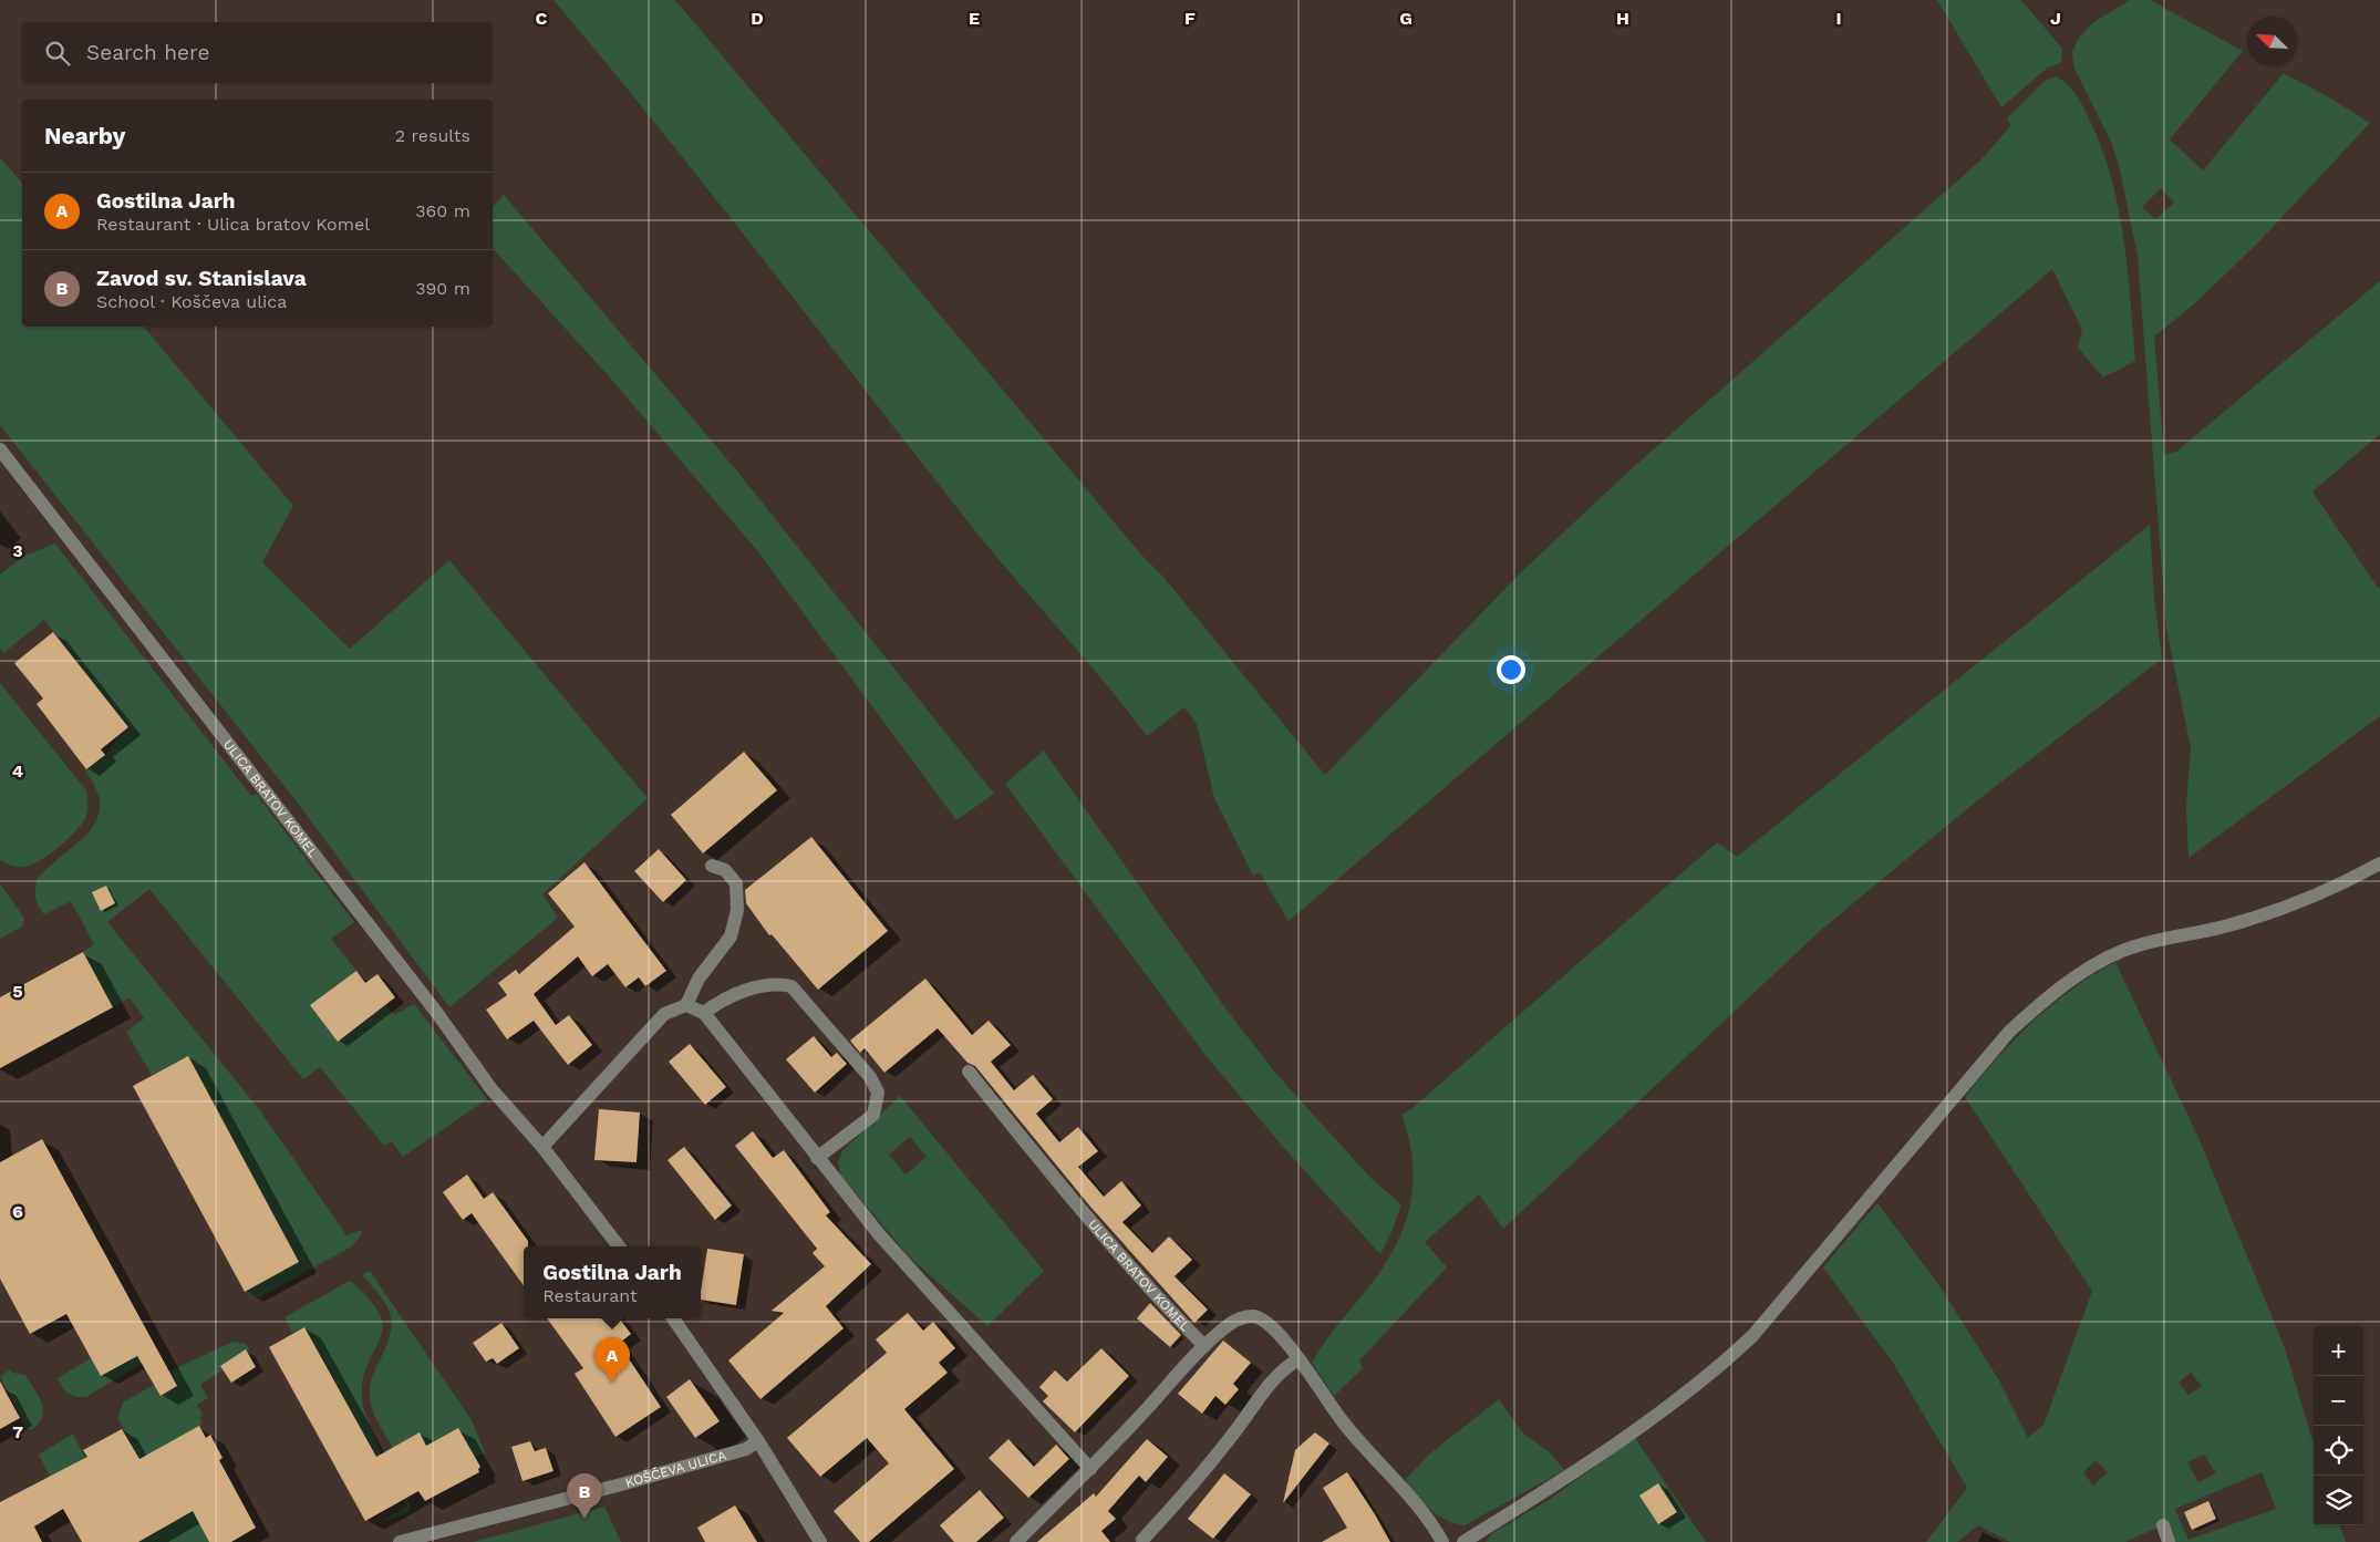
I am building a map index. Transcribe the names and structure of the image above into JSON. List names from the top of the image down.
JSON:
{
  "streets": {
    "street": ["ULICA BRATOV KOMEL", "KOŠČEVA ULICA"]
  },
  "north": "top left",
  "page": {
    "search": "Search here",
    "heading": ["Nearby", "2 results"],
    "list": [
      {
        "mark": "A",
        "name": "Gostilna Jarh",
        "note": "Restaurant · Ulica bratov Komel",
        "value": "360 m"
      },
      {
        "mark": "B",
        "name": "Zavod sv. Stanislava",
        "note": "School · Koščeva ulica",
        "value": "390 m"
      }
    ],
    "popup": ["Gostilna Jarh", "Restaurant"],
    "map_buttons": ["+", "−"],
    "pins": ["A", "B"]
  },
  "grid": {
    "columns": [
      "C",
      "D",
      "E",
      "F",
      "G",
      "H",
      "I",
      "J"
    ],
    "rows": [
      "3",
      "4",
      "5",
      "6",
      "7"
    ]
  }
}
